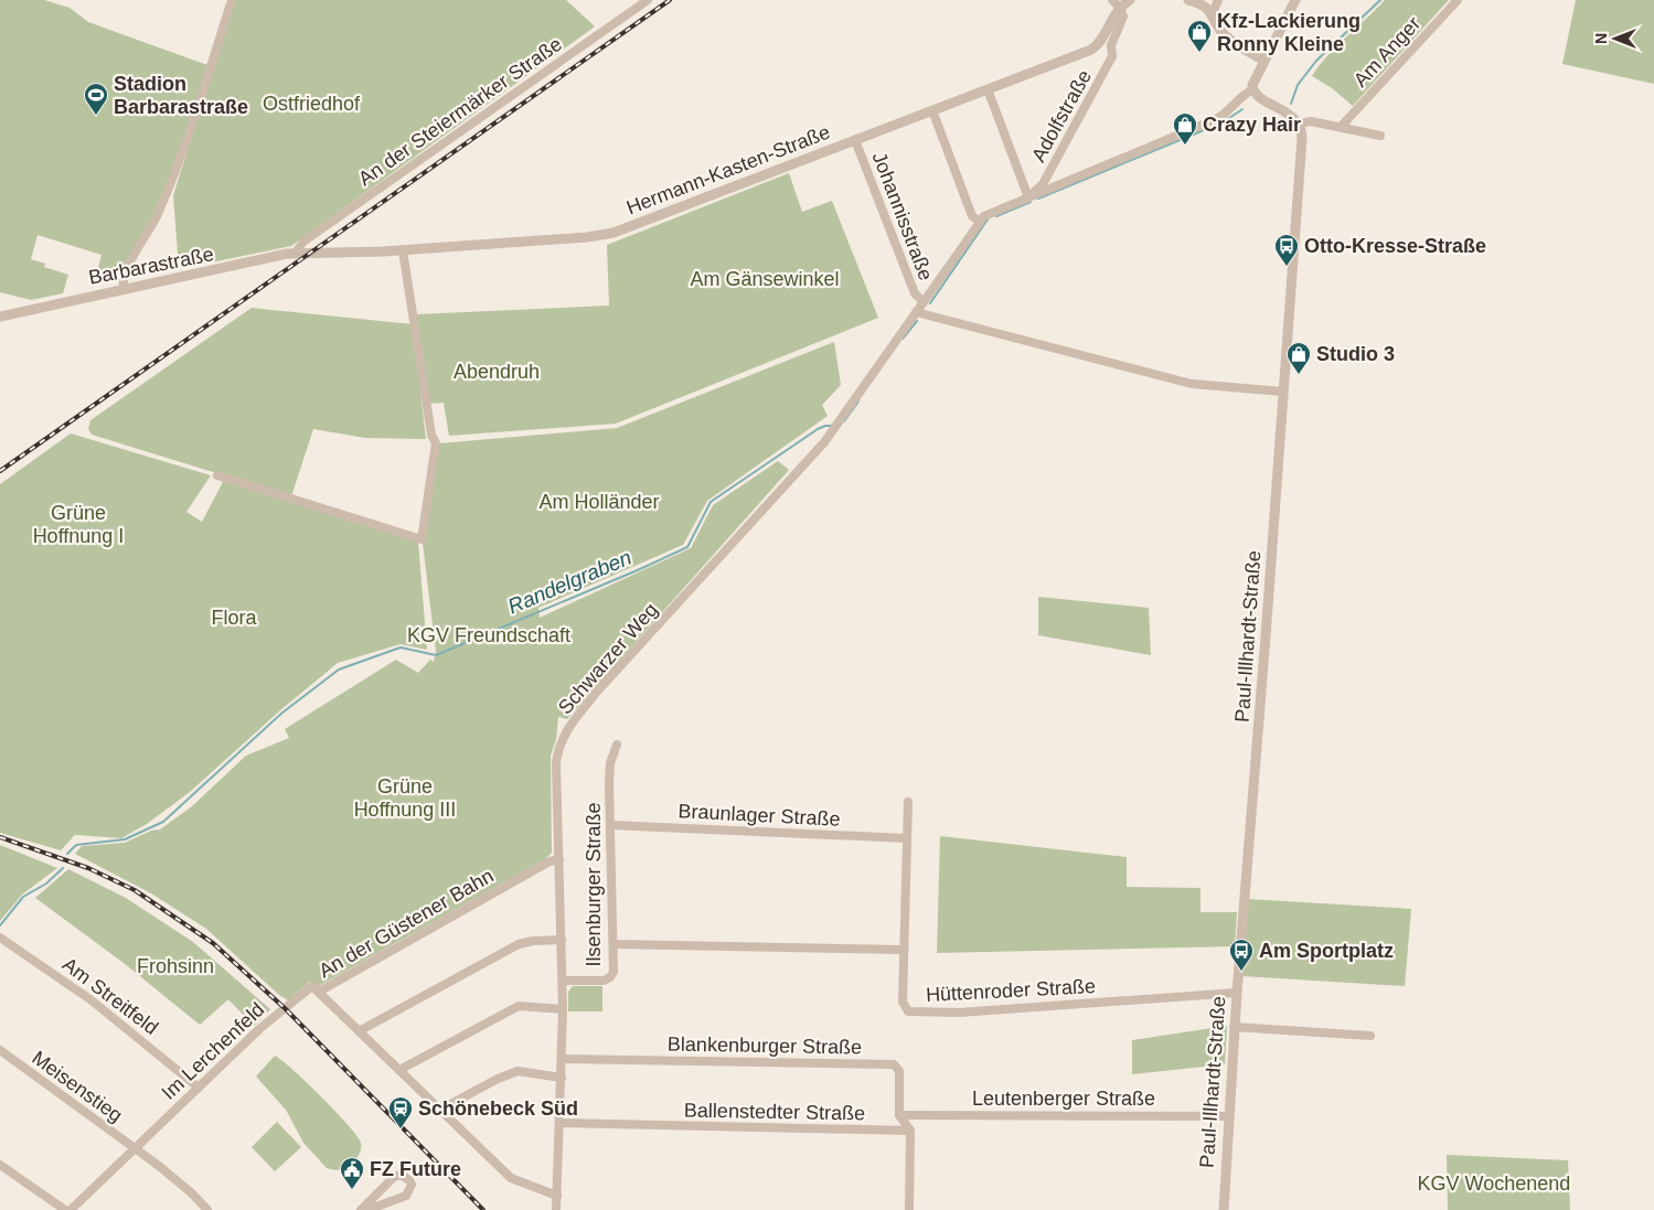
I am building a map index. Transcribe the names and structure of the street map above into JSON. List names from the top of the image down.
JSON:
{
  "streets": {
    "street": [
      "Am Anger",
      "An der Steiermärker Straße",
      "Adolfstraße",
      "Hermann-Kasten-Straße",
      "Johannisstraße",
      "Barbarastraße",
      "Paul-Illhardt-Straße",
      "Schwarzer Weg",
      "Braunlager Straße",
      "Ilsenburger Straße",
      "An der Güstener Bahn",
      "Hüttenroder Straße",
      "Am Streitfeld",
      "Blankenburger Straße",
      "Im Lerchenfeld",
      "Meisenstieg",
      "Leutenberger Straße",
      "Ballenstedter Straße"
    ]
  },
  "crossings": [
    ["An der Steiermärker Straße", "Barbarastraße"],
    ["Hermann-Kasten-Straße", "Johannisstraße"],
    ["Hermann-Kasten-Straße", "Barbarastraße"],
    ["Paul-Illhardt-Straße", "Hüttenroder Straße"],
    ["Paul-Illhardt-Straße", "Leutenberger Straße"],
    ["Schwarzer Weg", "Ilsenburger Straße"],
    ["Schwarzer Weg", "An der Güstener Bahn"],
    ["Schwarzer Weg", "Blankenburger Straße"],
    ["Schwarzer Weg", "Ballenstedter Straße"],
    ["Braunlager Straße", "Ilsenburger Straße"],
    ["An der Güstener Bahn", "Im Lerchenfeld"],
    ["Am Streitfeld", "Im Lerchenfeld"],
    ["Blankenburger Straße", "Leutenberger Straße"],
    ["Blankenburger Straße", "Ballenstedter Straße"],
    ["Im Lerchenfeld", "Meisenstieg"]
  ],
  "water": ["Randelgraben"],
  "parks": [
    "Ostfriedhof",
    "Am Gänsewinkel",
    "Abendruh",
    "Am Holländer",
    "Grüne Hoffnung I",
    "Flora",
    "KGV Freundschaft",
    "Grüne Hoffnung III",
    "Frohsinn",
    "KGV Wochenend"
  ],
  "places": {
    "shop": ["Kfz-Lackierung Ronny Kleine", "Crazy Hair", "Studio 3"],
    "sports": ["Stadion Barbarastraße"],
    "bus stop": ["Otto-Kresse-Straße", "Am Sportplatz"],
    "station": ["Schönebeck Süd"],
    "public building": ["FZ Future"]
  },
  "north": "left"
}
